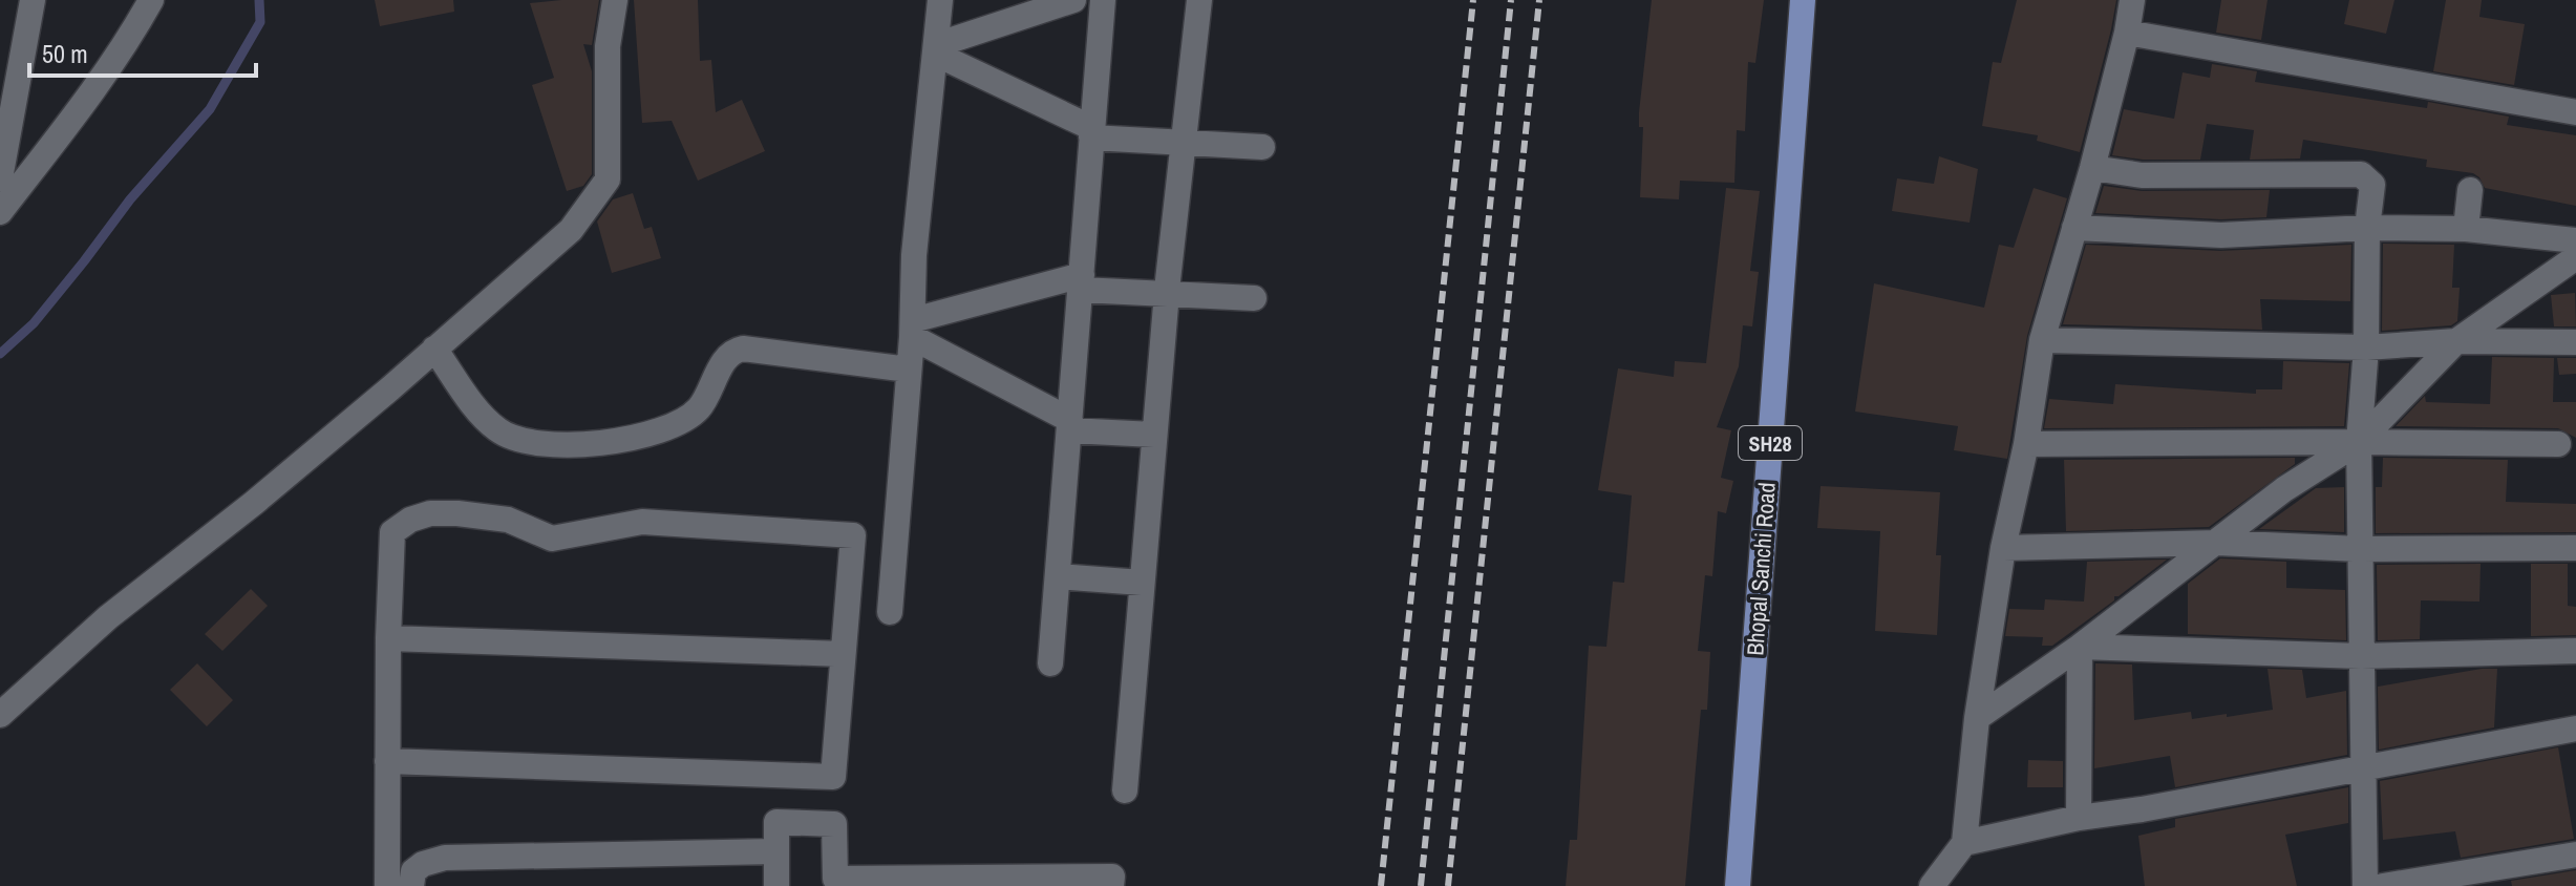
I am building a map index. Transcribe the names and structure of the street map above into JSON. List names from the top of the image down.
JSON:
{
  "streets": {
    "main road": ["SH28", "Bhopal Sanchi Road"]
  },
  "scale_bar": "50 m"
}
